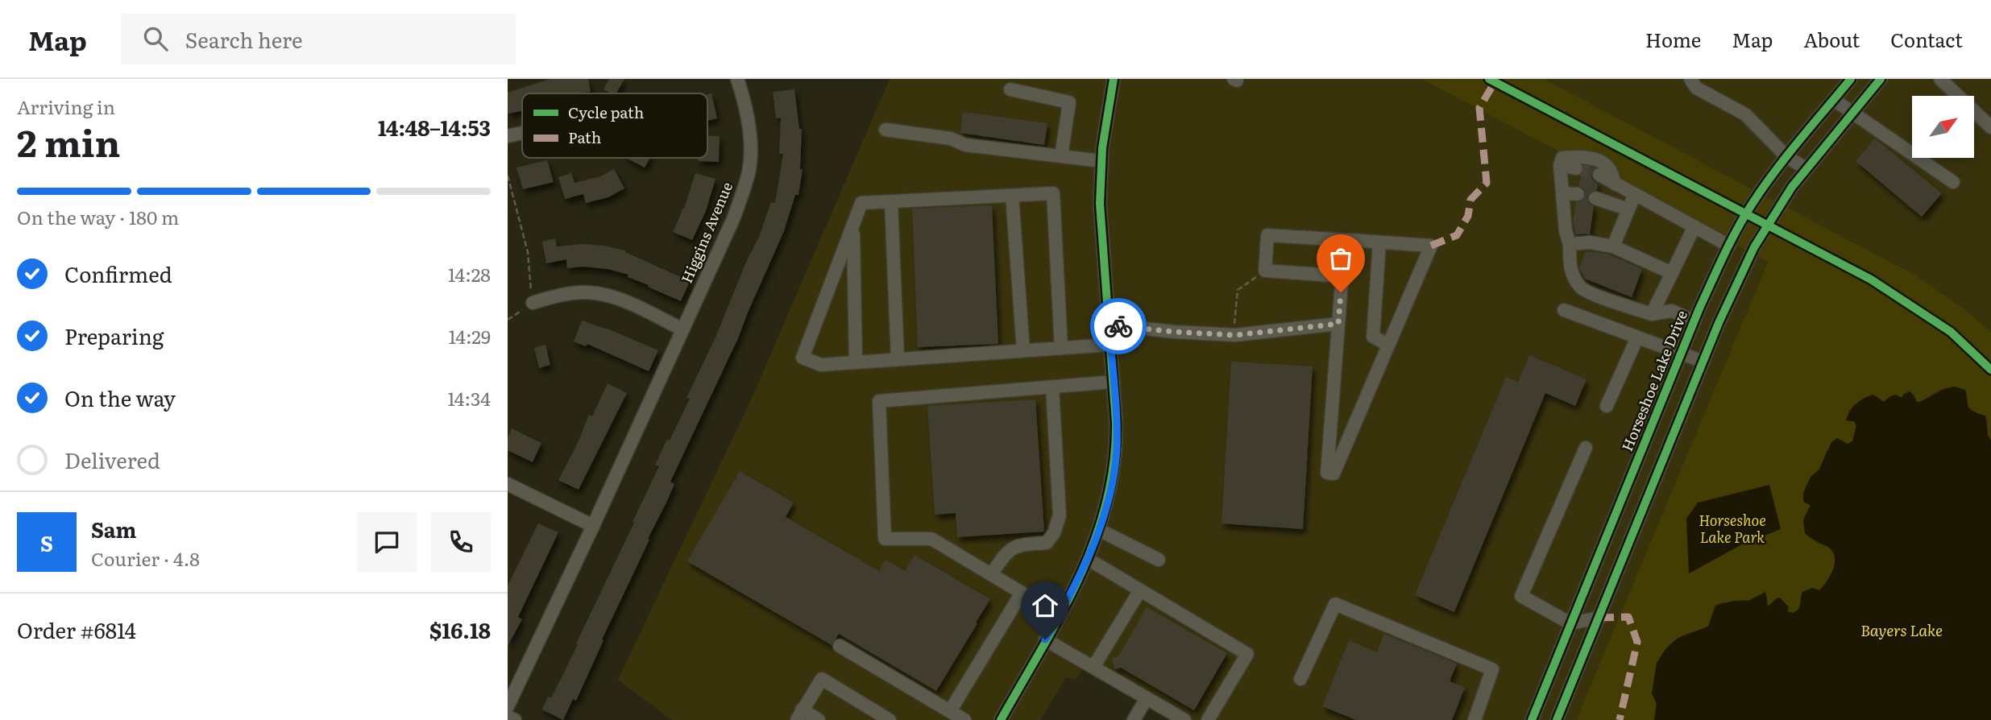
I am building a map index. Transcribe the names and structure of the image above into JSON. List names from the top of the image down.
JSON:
{
  "streets": {
    "street": ["Higgins Avenue", "Horseshoe Lake Drive"]
  },
  "water": ["Bayers Lake"],
  "parks": ["Horseshoe Lake Park"],
  "legend": ["Cycle path", "Path"],
  "north": "top right",
  "page": {
    "header": "Map",
    "search": "Search here",
    "nav": [
      "Home",
      "Map",
      "About",
      "Contact"
    ],
    "heading": ["2 min", "Arriving in", "14:48–14:53"],
    "panel": [
      "Sam",
      "Courier · 4.8",
      "Order #6814",
      "$16.18"
    ],
    "bar": "On the way · 180 m",
    "list": [
      ["Confirmed", "14:28"],
      ["Preparing", "14:29"],
      ["On the way", "14:34"],
      "Delivered"
    ],
    "round": "S"
  }
}
